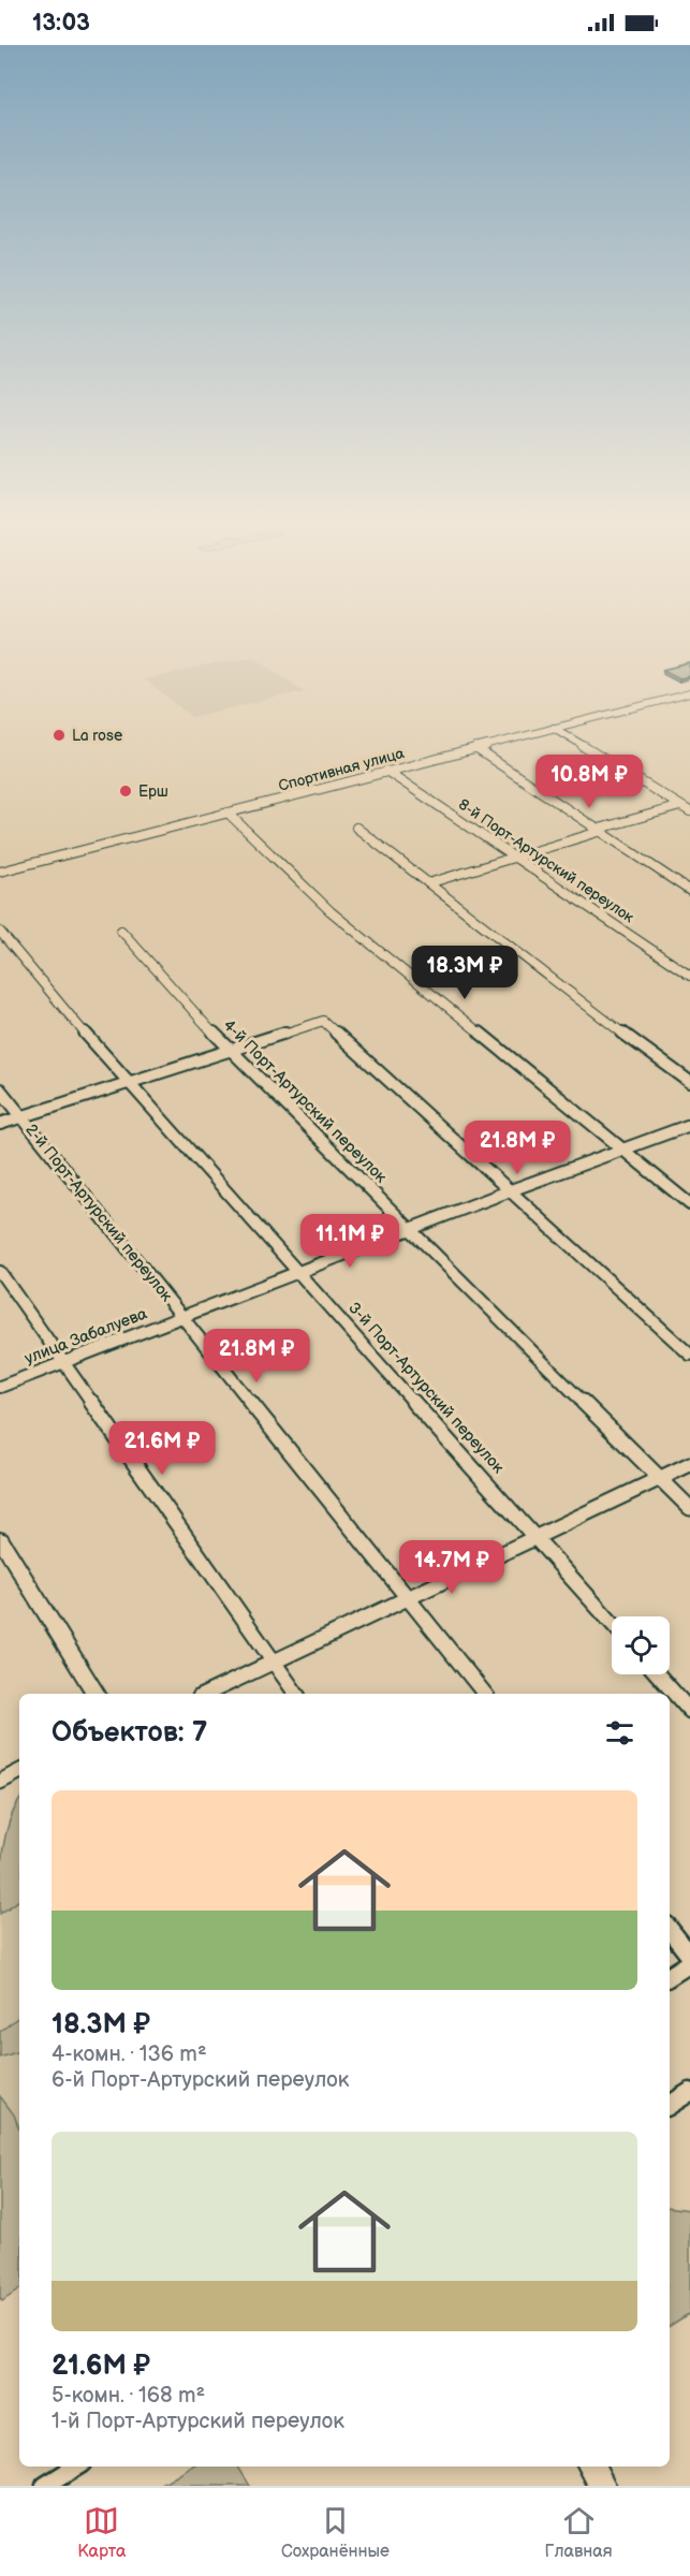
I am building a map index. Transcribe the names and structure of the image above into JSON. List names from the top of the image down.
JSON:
{
  "streets": {
    "street": [
      "Спортивная улица",
      "8-й Порт-Артурский переулок",
      "4-й Порт-Артурский переулок",
      "2-й Порт-Артурский переулок",
      "улица Забалуева",
      "3-й Порт-Артурский переулок"
    ]
  },
  "crossings": [
    ["Спортивная улица", "8-й Порт-Артурский переулок"],
    ["4-й Порт-Артурский переулок", "улица Забалуева"],
    ["2-й Порт-Артурский переулок", "улица Забалуева"],
    ["улица Забалуева", "3-й Порт-Артурский переулок"]
  ],
  "places": ["La rose", "Ерш"],
  "page": {
    "status": "13:03",
    "price": [
      "10.8M ₽",
      "18.3M ₽",
      "21.8M ₽",
      "11.1M ₽",
      "21.8M ₽",
      "21.6M ₽",
      "14.7M ₽"
    ],
    "heading": "Объектов: 7",
    "list": [
      {
        "name": "18.3M ₽",
        "note": "4-комн. · 136 m² · 6-й Порт-Артурский переулок"
      },
      {
        "name": "21.6M ₽",
        "note": "5-комн. · 168 m² · 1-й Порт-Артурский переулок"
      }
    ],
    "tabs": ["Карта", "Сохранённые", "Главная"]
  }
}
